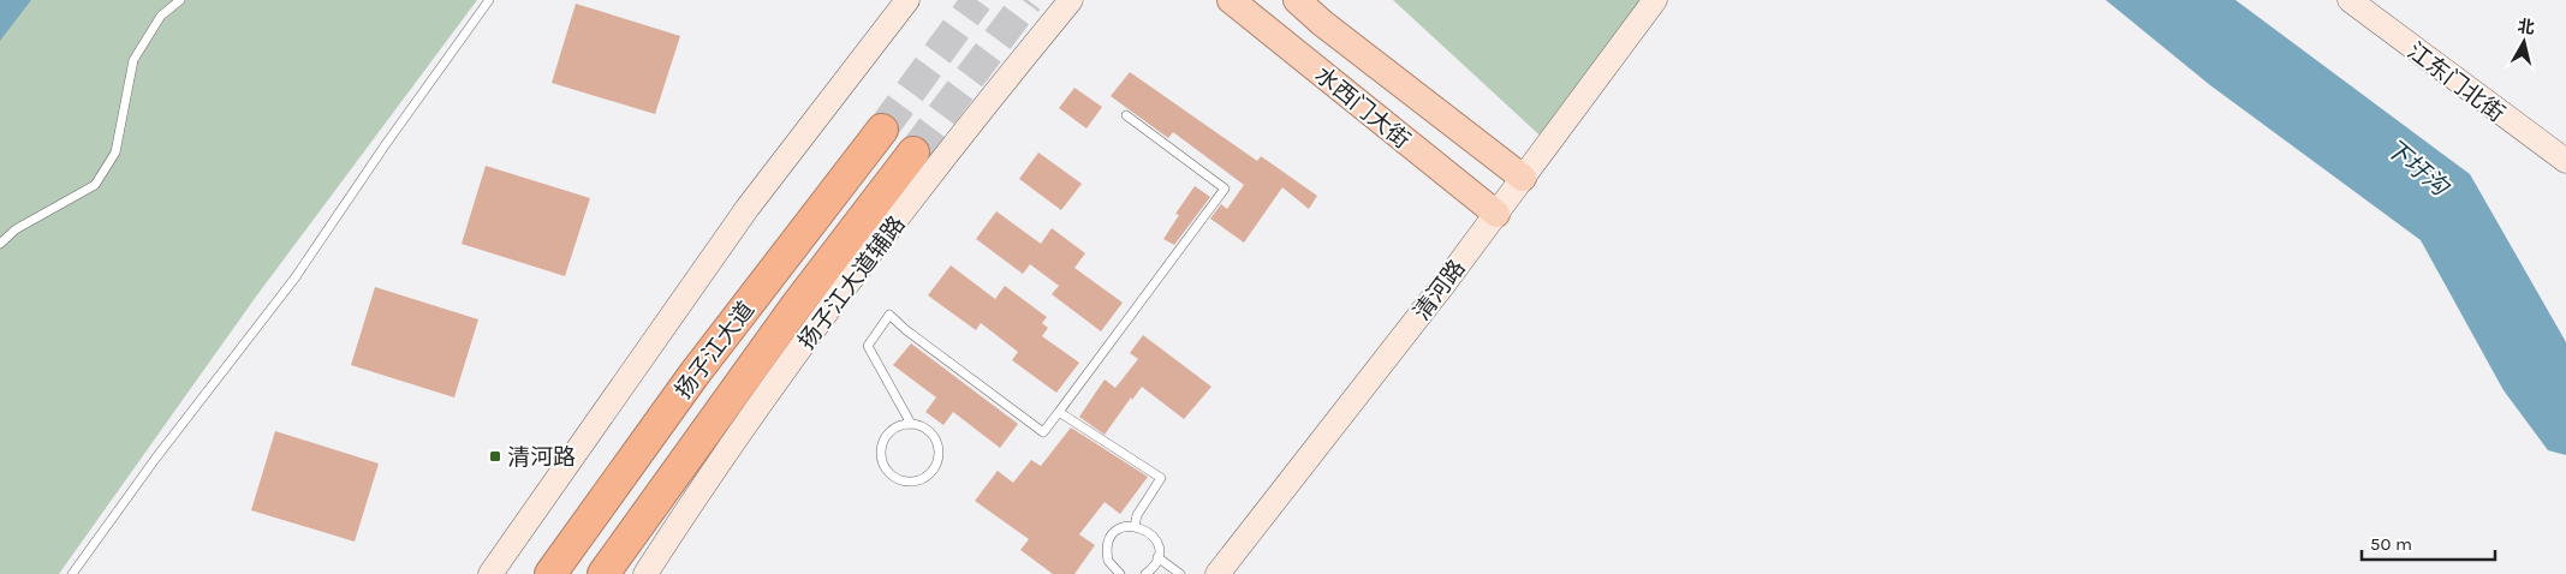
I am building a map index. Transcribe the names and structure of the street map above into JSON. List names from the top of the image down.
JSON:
{
  "streets": {
    "highway": ["扬子江大道"],
    "main road": [
      "江东门北街",
      "水西门大街",
      "扬子江大道辅路",
      "清河路"
    ]
  },
  "crossings": [
    ["水西门大街", "清河路"]
  ],
  "water": ["下圩沟"],
  "places": {
    "transit": ["清河路"]
  },
  "scale_bar": "50 m",
  "north": "top"
}
